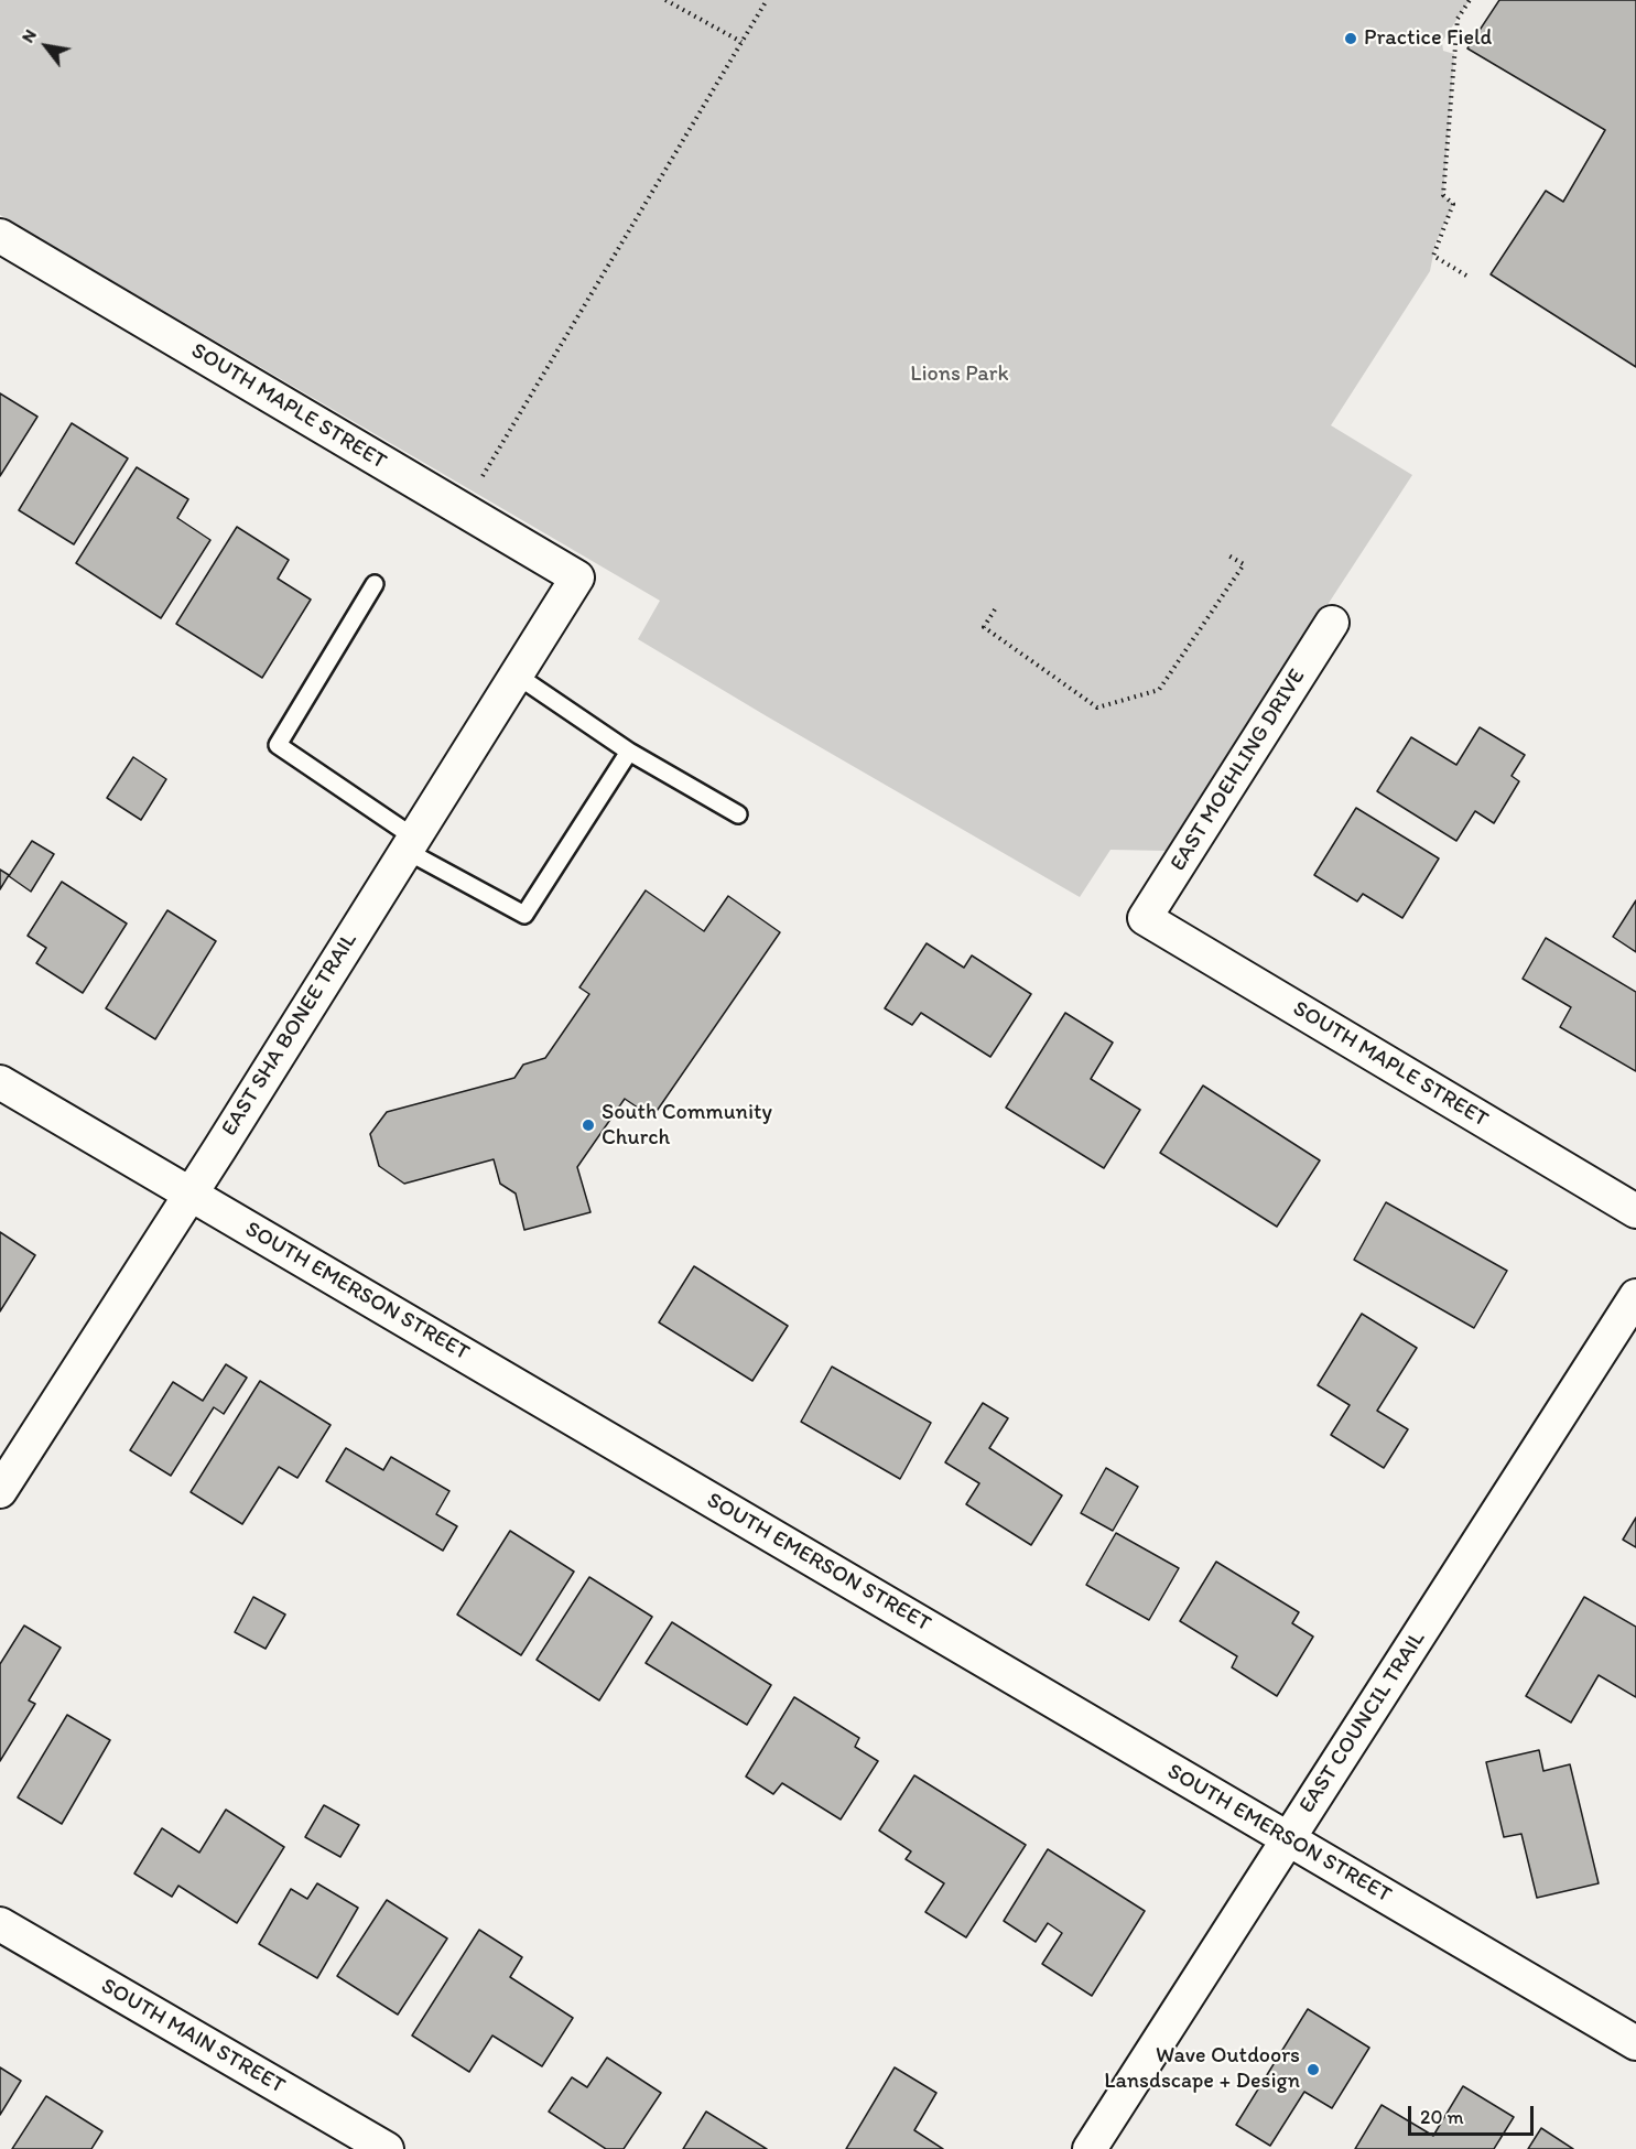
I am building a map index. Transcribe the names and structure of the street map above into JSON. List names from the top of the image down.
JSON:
{
  "streets": {
    "street": [
      "SOUTH MAPLE STREET",
      "EAST MOEHLING DRIVE",
      "EAST SHA BONEE TRAIL",
      "SOUTH EMERSON STREET",
      "EAST COUNCIL TRAIL",
      "SOUTH MAIN STREET"
    ]
  },
  "crossings": [
    ["SOUTH MAPLE STREET", "EAST MOEHLING DRIVE"],
    ["SOUTH MAPLE STREET", "EAST SHA BONEE TRAIL"],
    ["EAST SHA BONEE TRAIL", "SOUTH EMERSON STREET"],
    ["SOUTH EMERSON STREET", "EAST COUNCIL TRAIL"]
  ],
  "parks": ["Lions Park"],
  "places": ["Practice Field", "South Community Church", "Wave Outdoors Lansdscape + Design"],
  "scale_bar": "20 m",
  "north": "top left"
}
